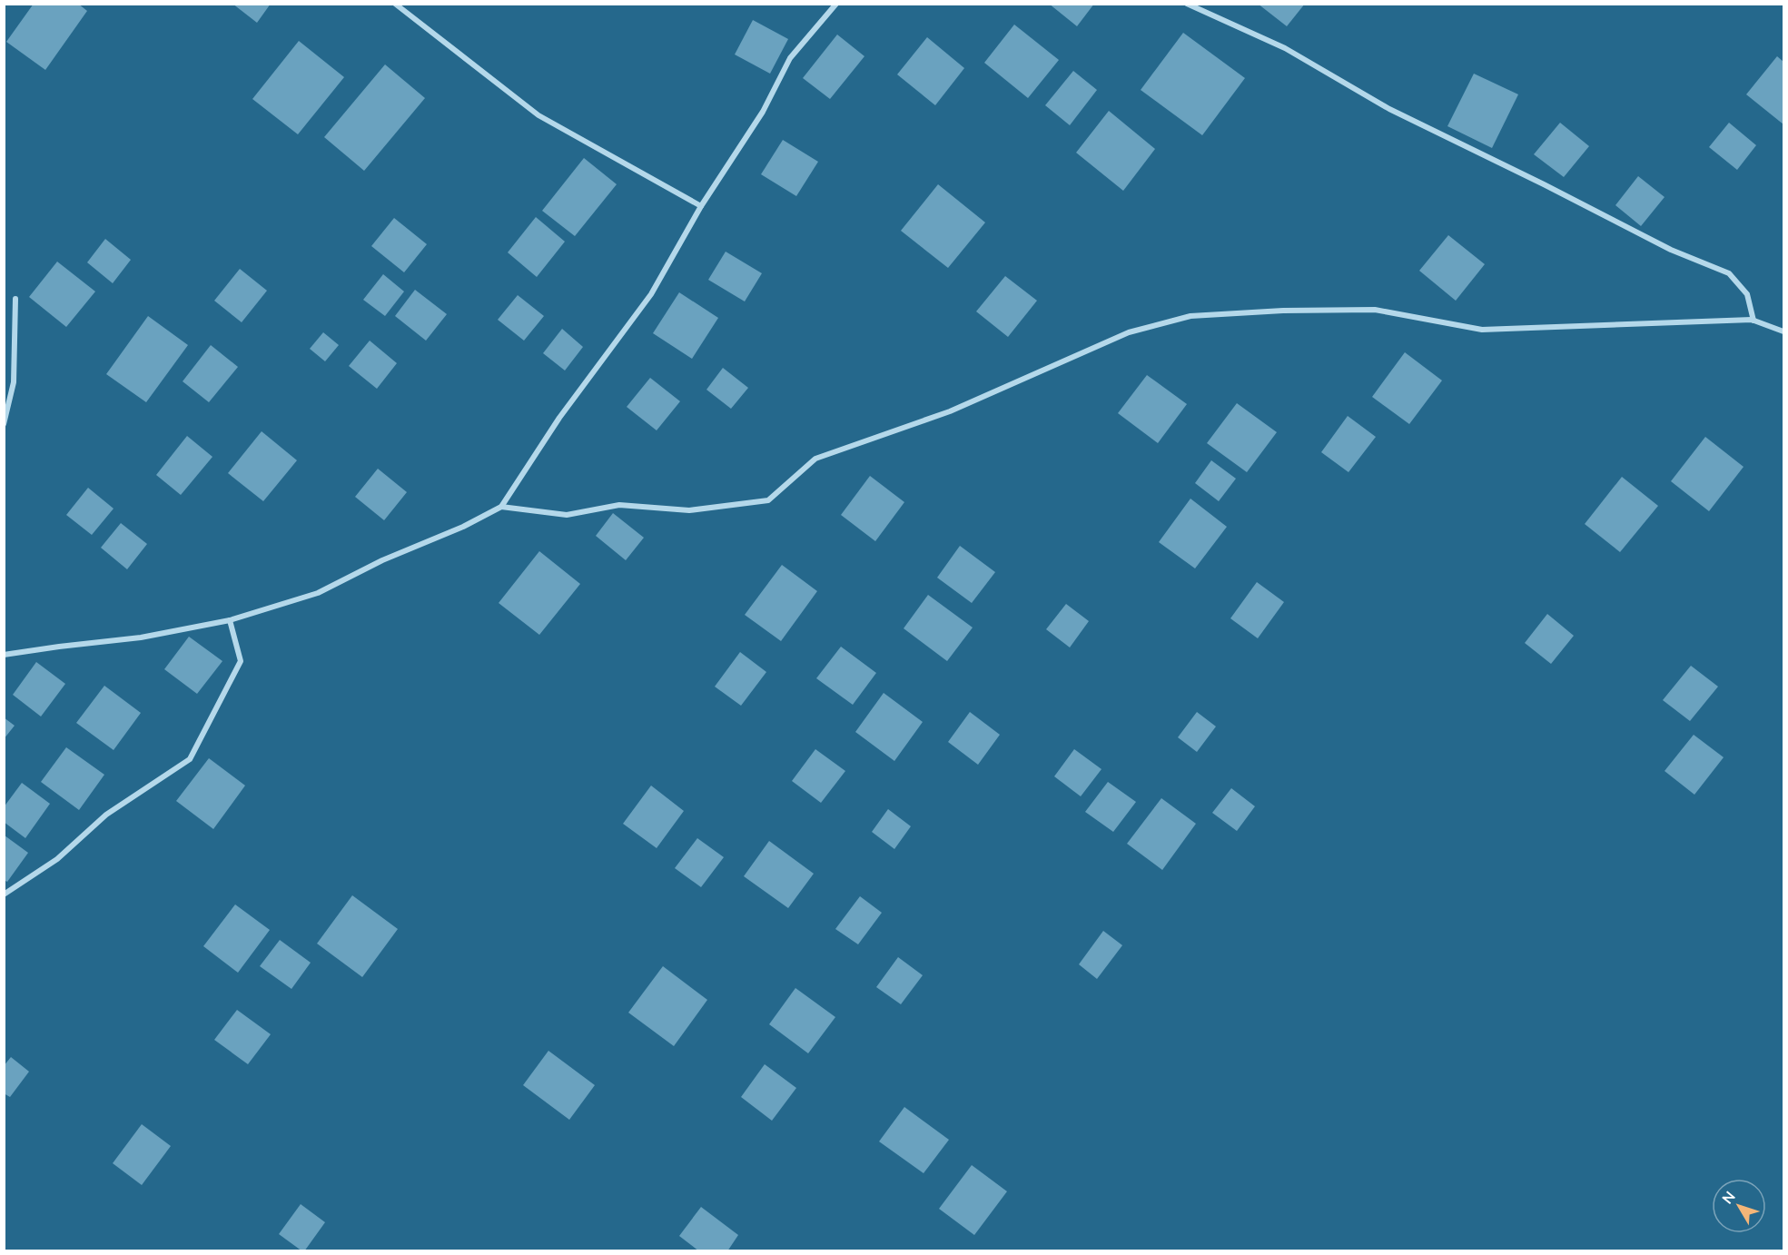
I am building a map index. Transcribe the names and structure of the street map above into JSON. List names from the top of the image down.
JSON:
{
  "north": "top left"
}
